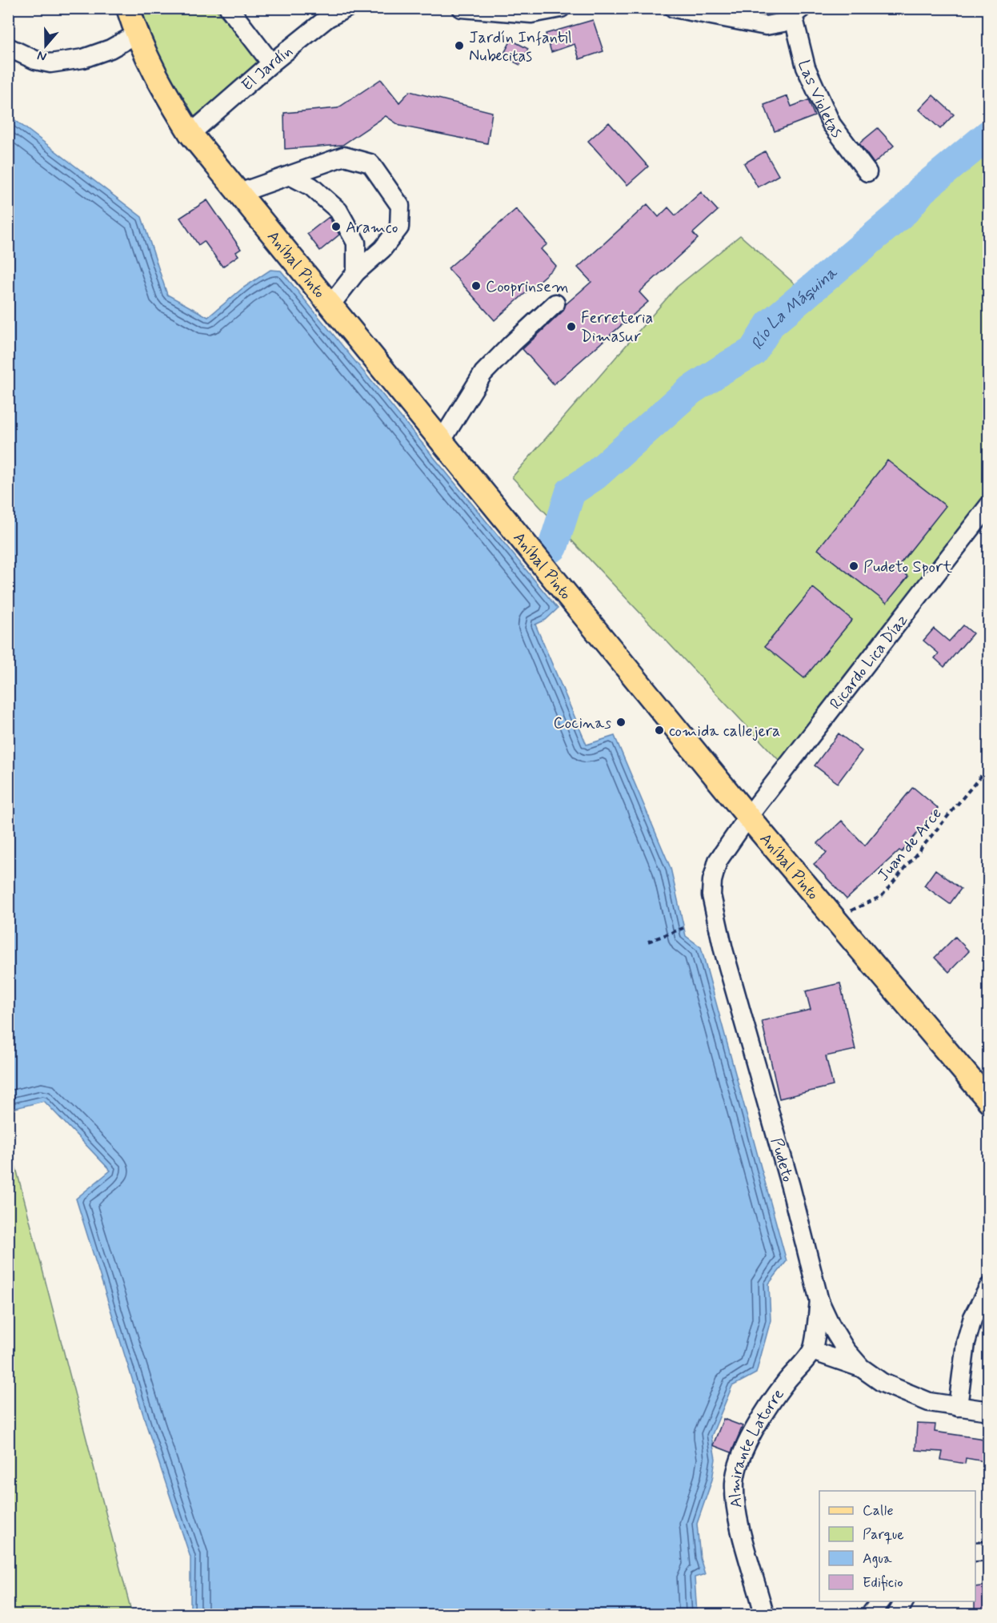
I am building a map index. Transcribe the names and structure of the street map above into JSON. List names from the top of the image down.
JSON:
{
  "streets": {
    "main road": ["Aníbal Pinto"],
    "street": [
      "El Jardín",
      "Las Violetas",
      "Ricardo Lica Díaz",
      "Pudeto",
      "Almirante Latorre"
    ],
    "path": ["Juan de Arce"]
  },
  "crossings": [
    ["El Jardín", "Aníbal Pinto"],
    ["Aníbal Pinto", "Ricardo Lica Díaz"],
    ["Aníbal Pinto", "Juan de Arce"],
    ["Aníbal Pinto", "Pudeto"],
    ["Ricardo Lica Díaz", "Pudeto"]
  ],
  "water": ["Río La Máquina"],
  "places": [
    "Jardín Infantil Nubecitas",
    "Aramco",
    "Cooprinsem",
    "Ferreteria Dimasur",
    "Pudeto Sport",
    "Cocinas",
    "comida callejera"
  ],
  "legend": [
    "Calle",
    "Parque",
    "Agua",
    "Edificio"
  ],
  "north": "bottom"
}
